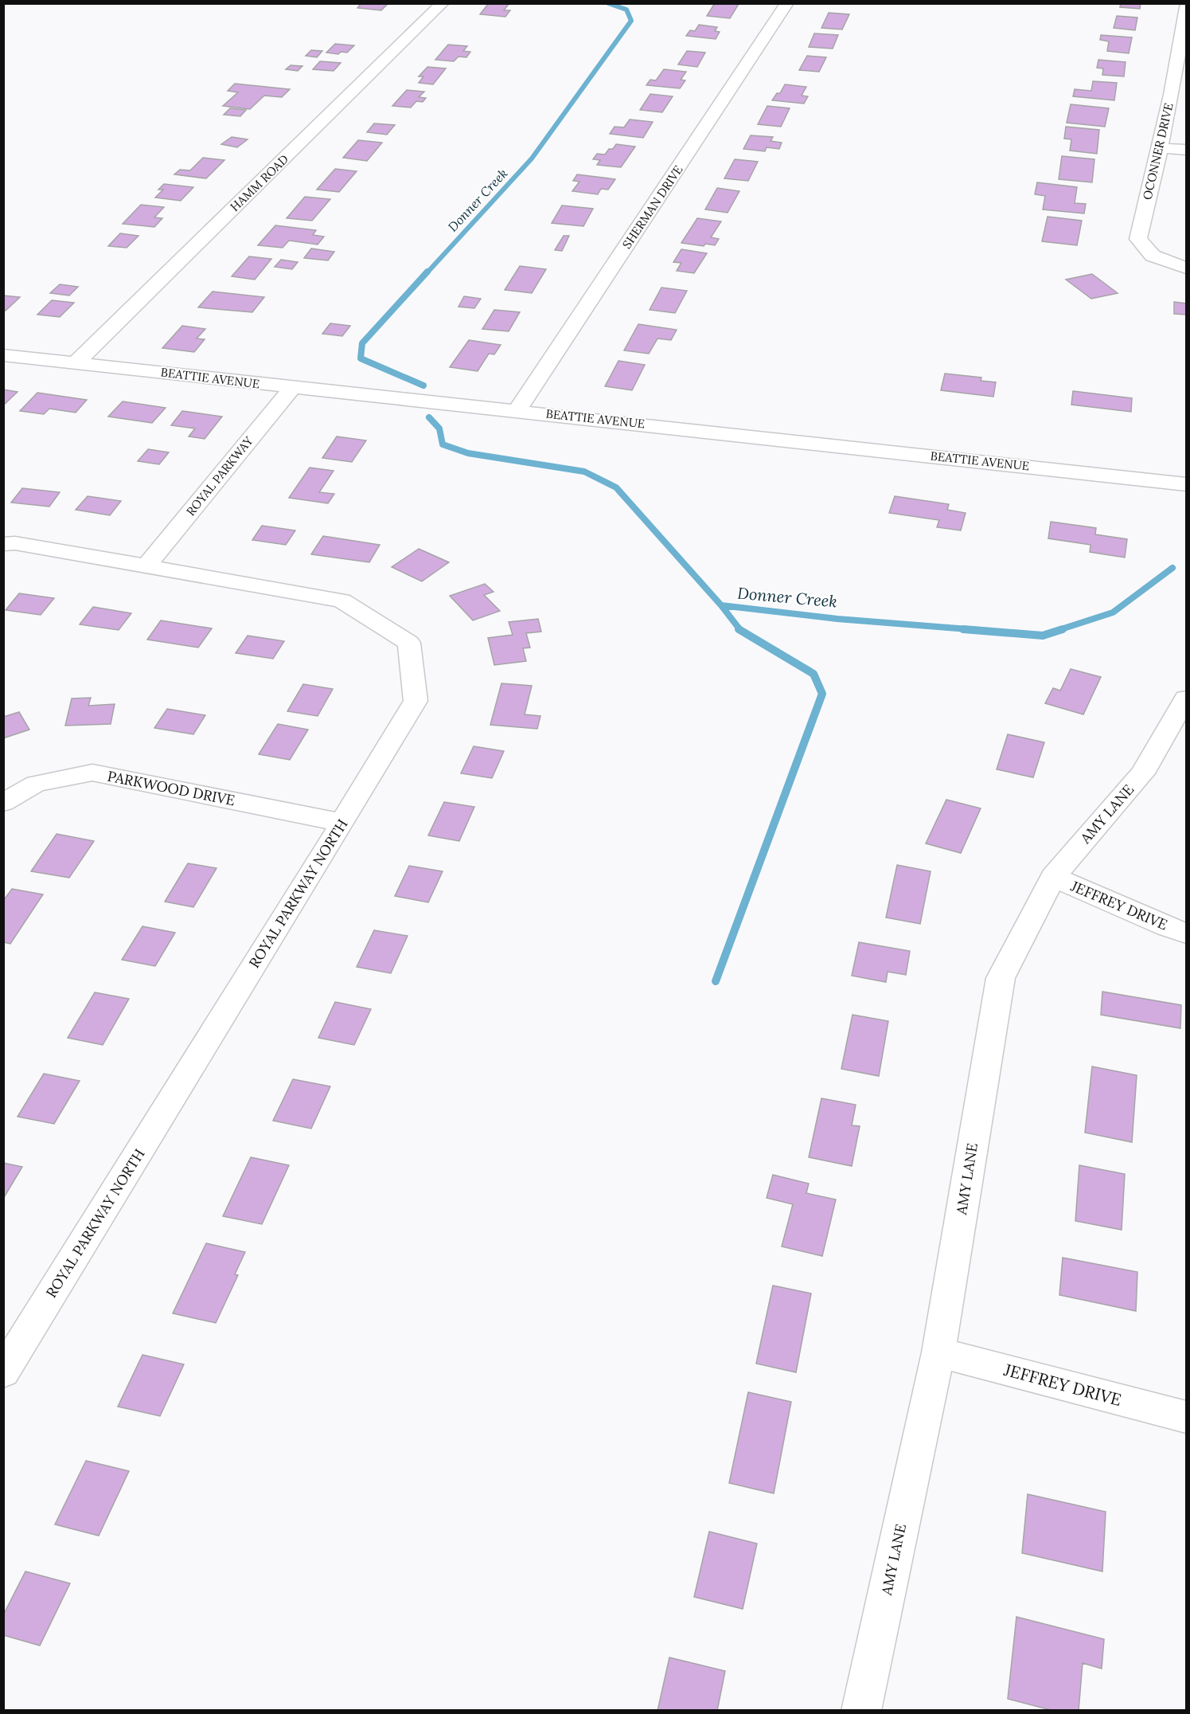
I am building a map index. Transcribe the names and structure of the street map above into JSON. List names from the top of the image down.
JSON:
{
  "streets": {
    "street": [
      "OCONNER DRIVE",
      "HAMM ROAD",
      "SHERMAN DRIVE",
      "BEATTIE AVENUE",
      "ROYAL PARKWAY",
      "PARKWOOD DRIVE",
      "AMY LANE",
      "ROYAL PARKWAY NORTH",
      "JEFFREY DRIVE"
    ]
  },
  "crossings": [
    ["HAMM ROAD", "BEATTIE AVENUE"],
    ["SHERMAN DRIVE", "BEATTIE AVENUE"],
    ["BEATTIE AVENUE", "ROYAL PARKWAY"],
    ["ROYAL PARKWAY", "ROYAL PARKWAY NORTH"],
    ["PARKWOOD DRIVE", "ROYAL PARKWAY NORTH"],
    ["AMY LANE", "JEFFREY DRIVE"]
  ],
  "water": ["Donner Creek"]
}
